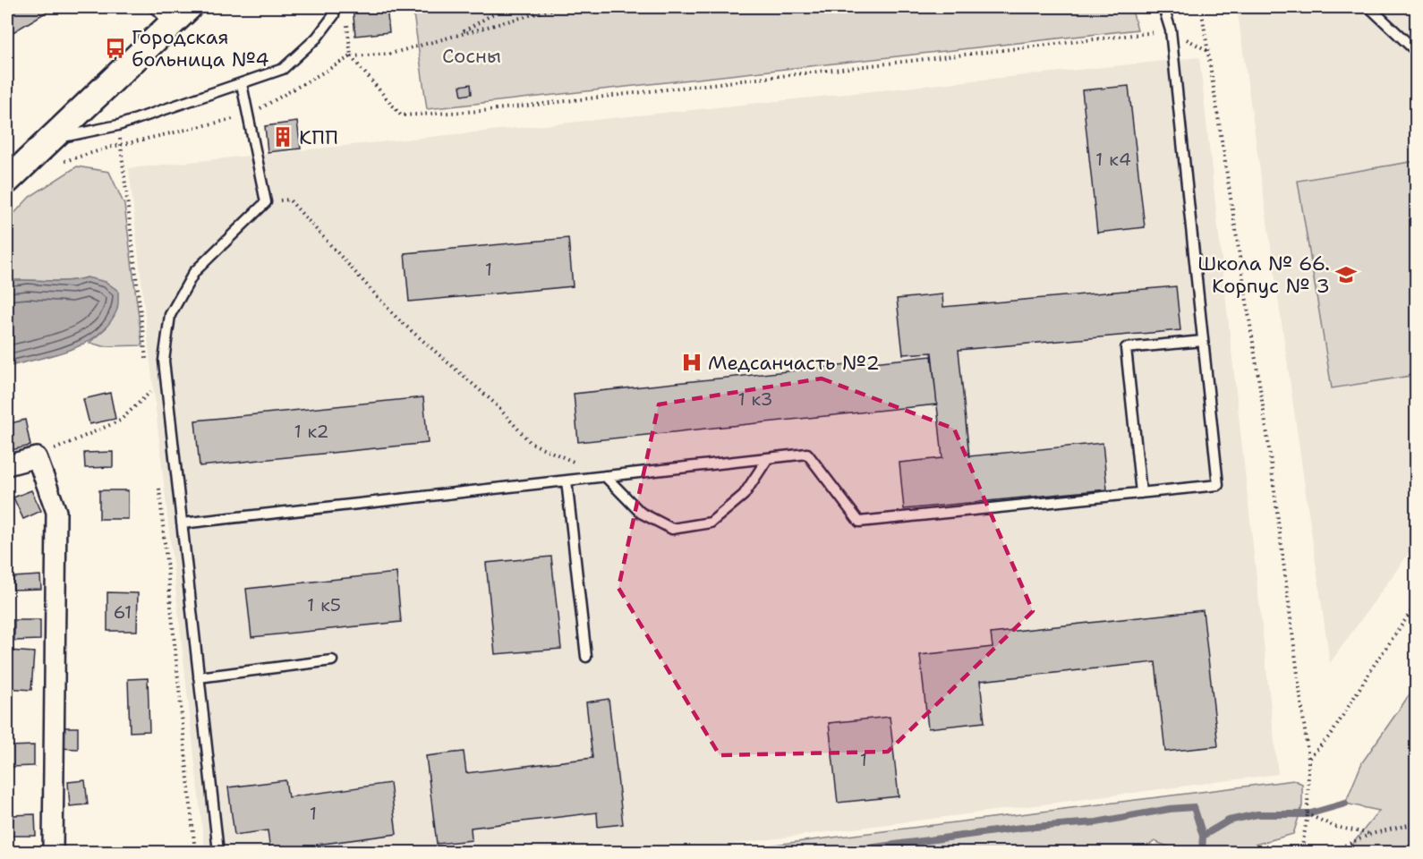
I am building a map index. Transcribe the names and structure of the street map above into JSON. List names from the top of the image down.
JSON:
{
  "parks": ["Сосны"],
  "places": {
    "bus stop": ["Городская больница №4"],
    "building": ["КПП"],
    "school or university": ["Школа № 66. Корпус № 3"],
    "hospital": ["Медсанчасть №2"]
  },
  "house_numbers": [
    "1 к4",
    "1",
    "1 к3",
    "1 к2",
    "1 к5",
    "61",
    "1",
    "1"
  ]
}
